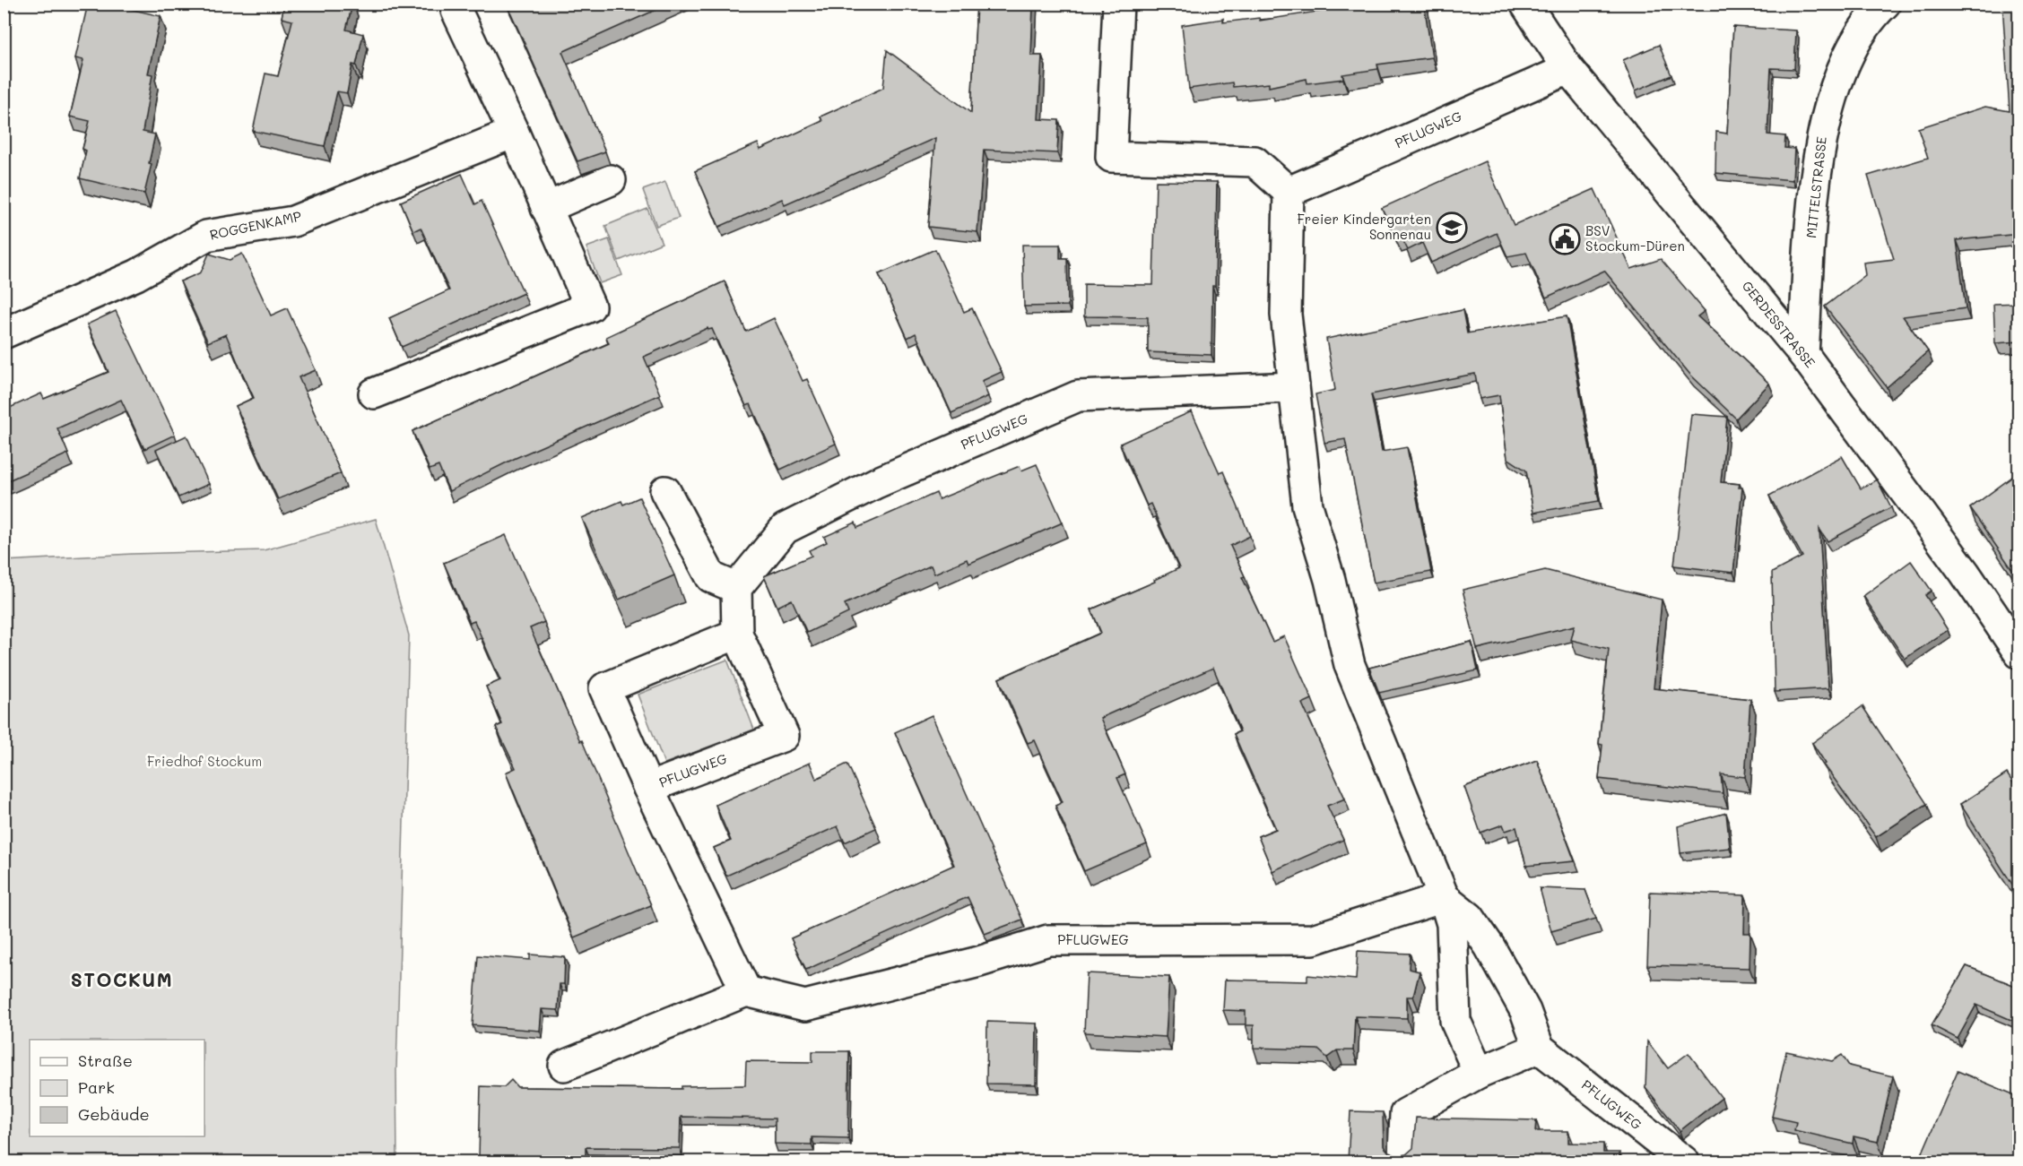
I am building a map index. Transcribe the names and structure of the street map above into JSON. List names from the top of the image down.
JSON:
{
  "streets": {
    "street": [
      "PFLUGWEG",
      "MITTELSTRASSE",
      "ROGGENKAMP",
      "GERDESSTRASSE"
    ]
  },
  "crossings": [
    ["PFLUGWEG", "GERDESSTRASSE"],
    ["MITTELSTRASSE", "GERDESSTRASSE"]
  ],
  "districts": ["STOCKUM"],
  "parks": ["Friedhof Stockum"],
  "places": {
    "school or university": ["Freier Kindergarten Sonnenau"],
    "public building": ["BSV Stockum-Düren"]
  },
  "legend": ["Straße", "Park", "Gebäude"]
}
